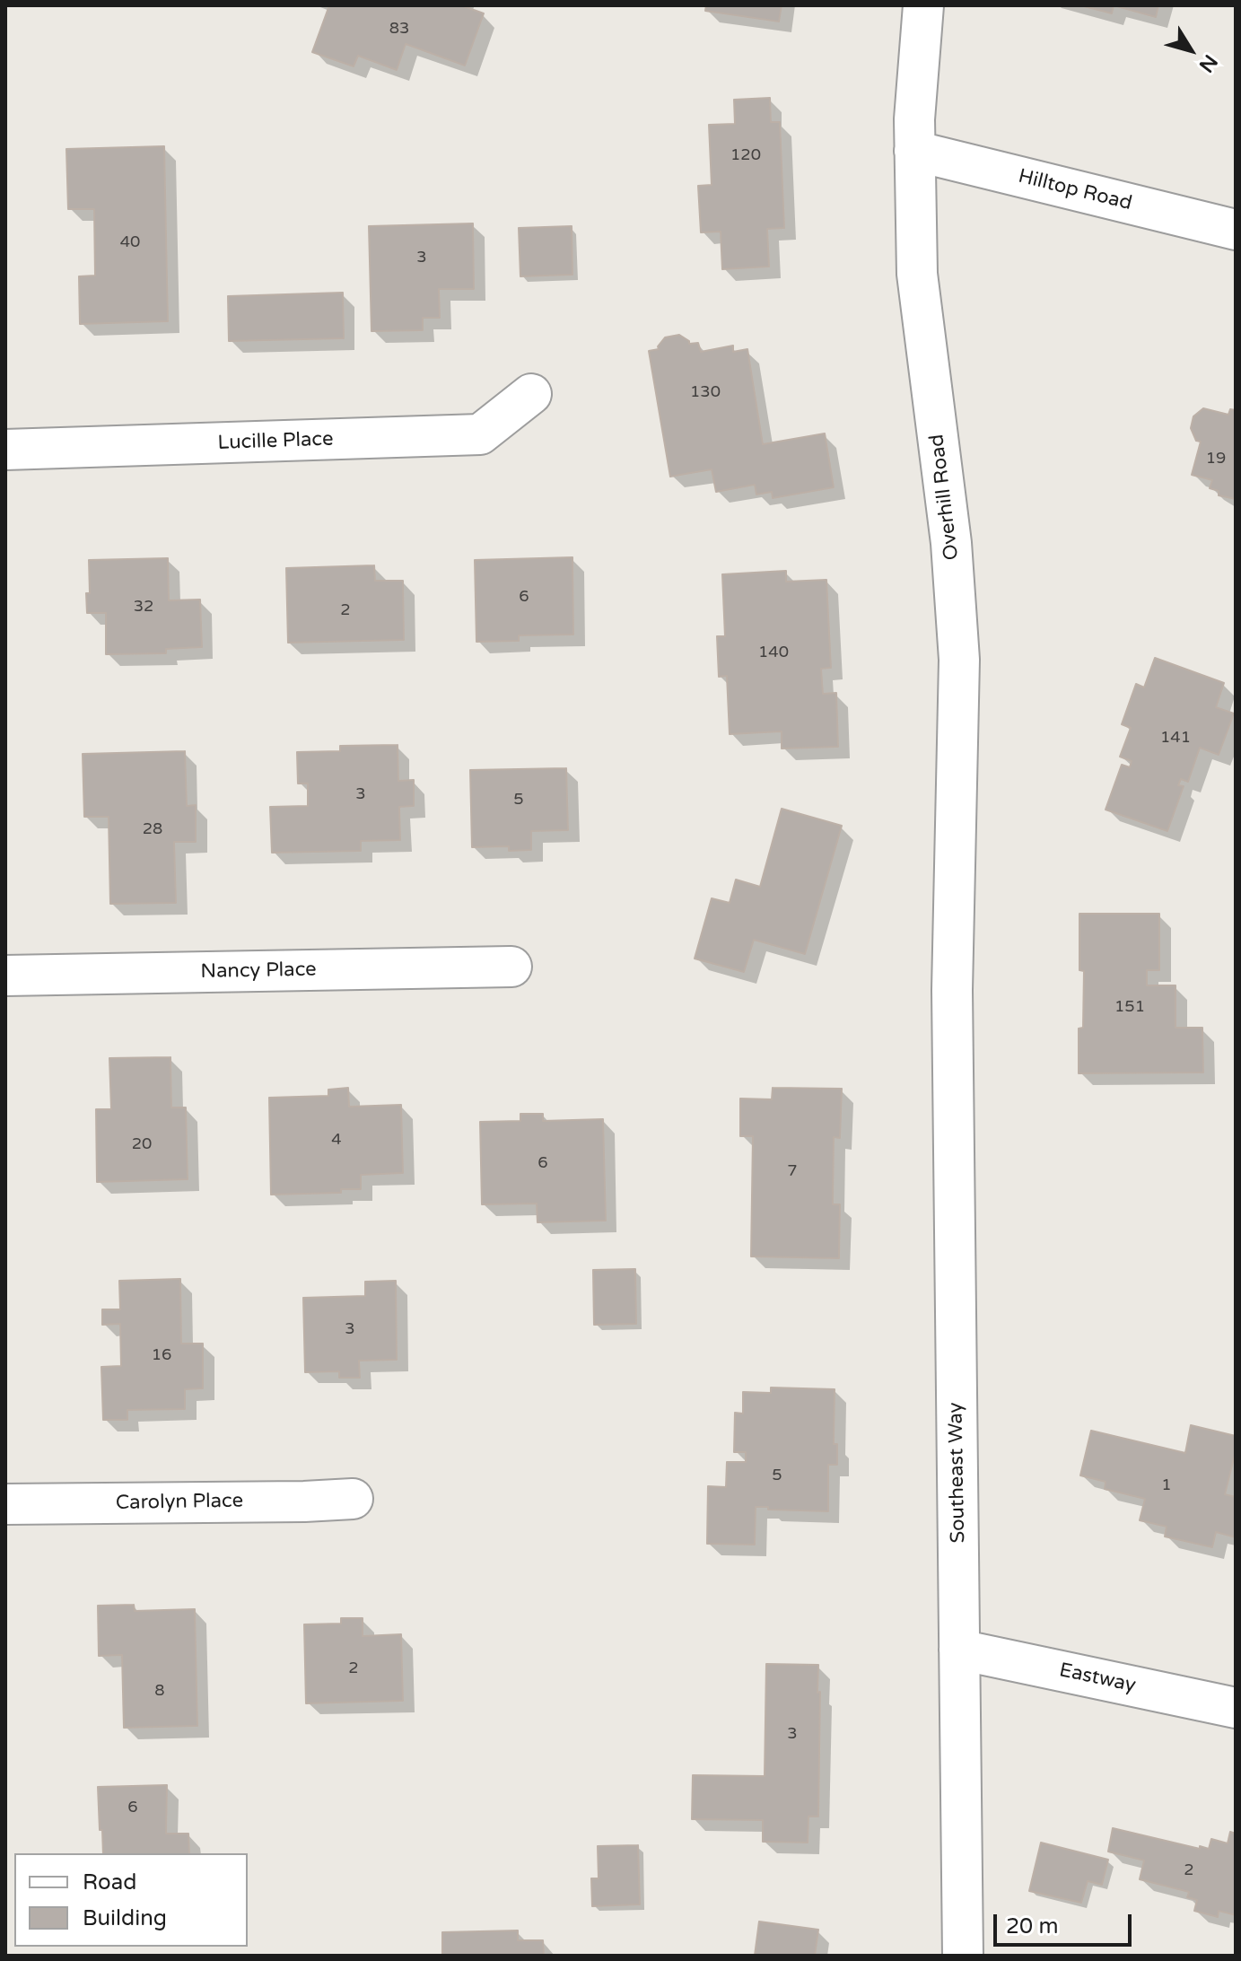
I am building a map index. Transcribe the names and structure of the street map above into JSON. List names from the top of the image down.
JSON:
{
  "streets": {
    "street": [
      "Hilltop Road",
      "Lucille Place",
      "Overhill Road",
      "Nancy Place",
      "Southeast Way",
      "Carolyn Place",
      "Eastway"
    ]
  },
  "crossings": [
    ["Hilltop Road", "Overhill Road"],
    ["Overhill Road", "Southeast Way"],
    ["Southeast Way", "Eastway"]
  ],
  "house_numbers": [
    "83",
    "120",
    "40",
    "3",
    "130",
    "19",
    "6",
    "32",
    "2",
    "140",
    "141",
    "3",
    "5",
    "28",
    "151",
    "4",
    "20",
    "6",
    "7",
    "3",
    "16",
    "5",
    "1",
    "2",
    "8",
    "3",
    "6",
    "2"
  ],
  "legend": ["Road", "Building"],
  "scale_bar": "20 m",
  "north": "bottom right"
}
